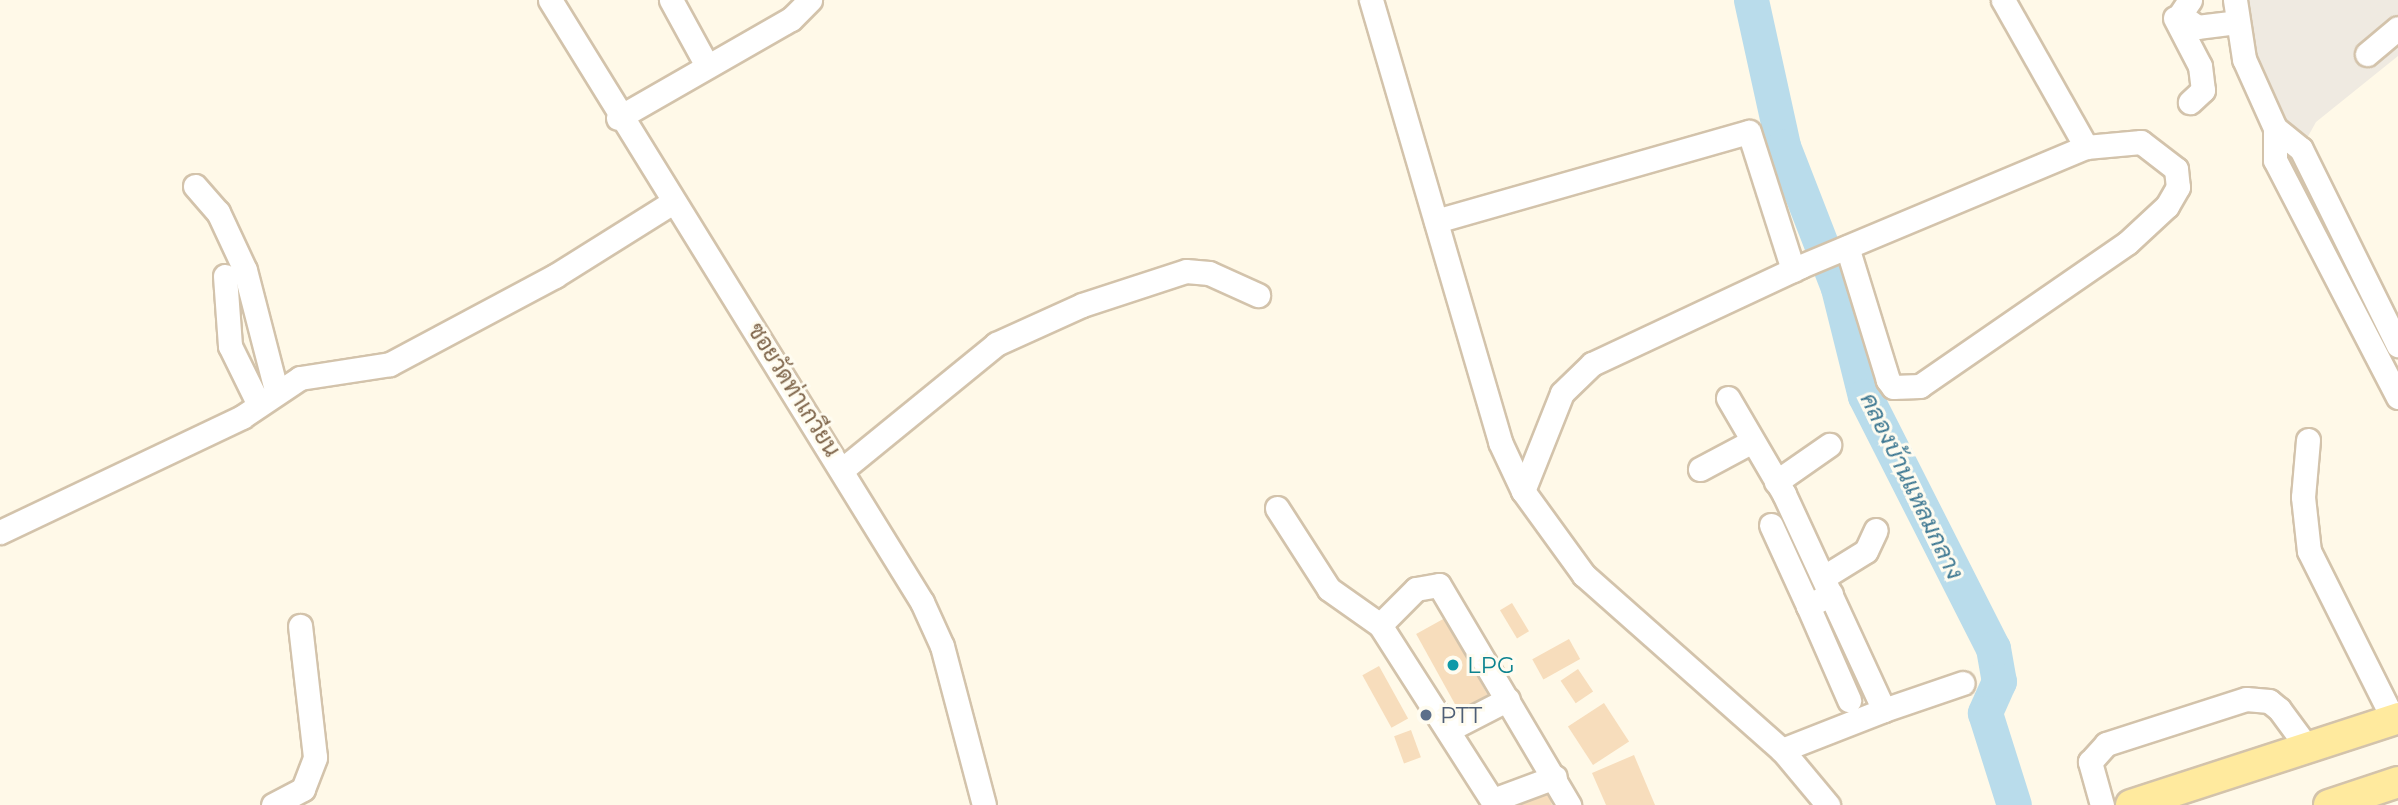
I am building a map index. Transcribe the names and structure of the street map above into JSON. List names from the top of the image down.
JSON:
{
  "streets": {
    "street": ["ซอยวัดท่าเกวียน"]
  },
  "water": ["คลองบ้านแหลมกลาง"],
  "places": ["LPG", "PTT"]
}
